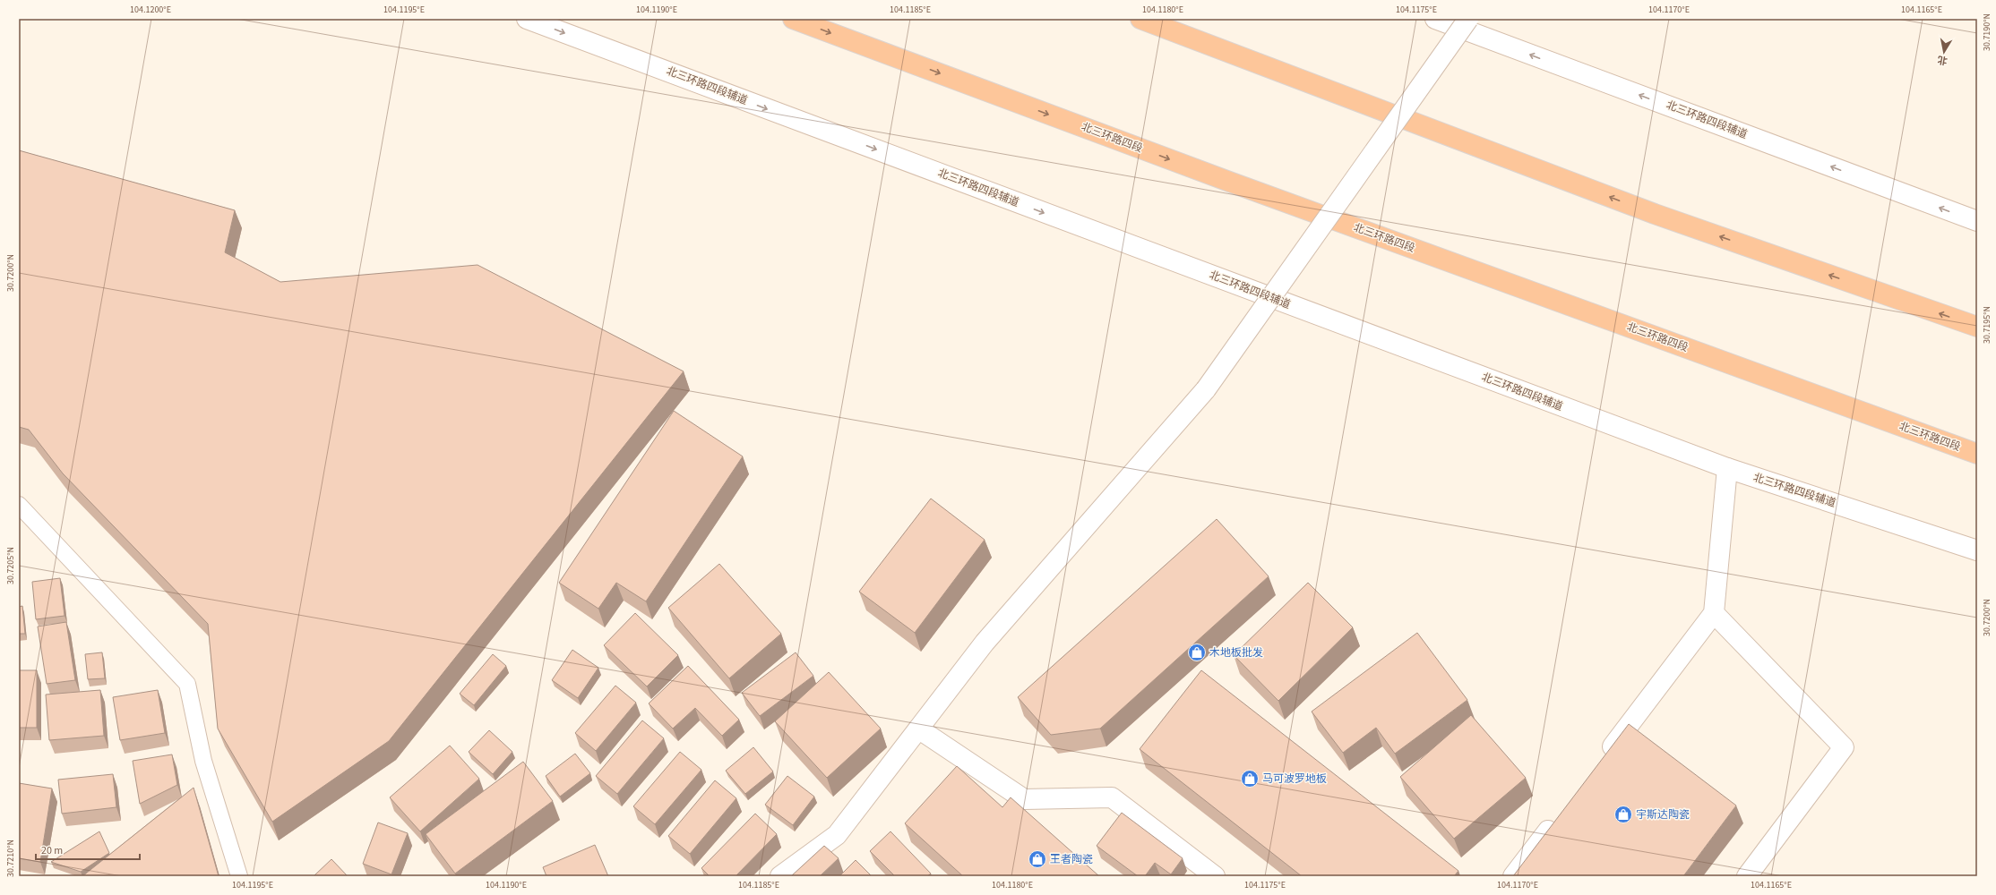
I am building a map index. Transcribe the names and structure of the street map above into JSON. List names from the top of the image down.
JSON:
{
  "streets": {
    "highway": ["北三环路四段"],
    "street": ["北三环路四段辅道"]
  },
  "places": {
    "shop": [
      "木地板批发",
      "马可波罗地板",
      "宇斯达陶瓷",
      "王者陶瓷"
    ]
  },
  "scale_bar": "20 m",
  "north": "bottom",
  "coordinates": [
    "104.1200°E",
    "104.1195°E",
    "104.1190°E",
    "104.1185°E",
    "104.1180°E",
    "104.1175°E",
    "104.1170°E",
    "104.1165°E",
    "30.7190°N",
    "30.7200°N",
    "30.7195°N",
    "30.7205°N",
    "30.7210°N"
  ]
}
